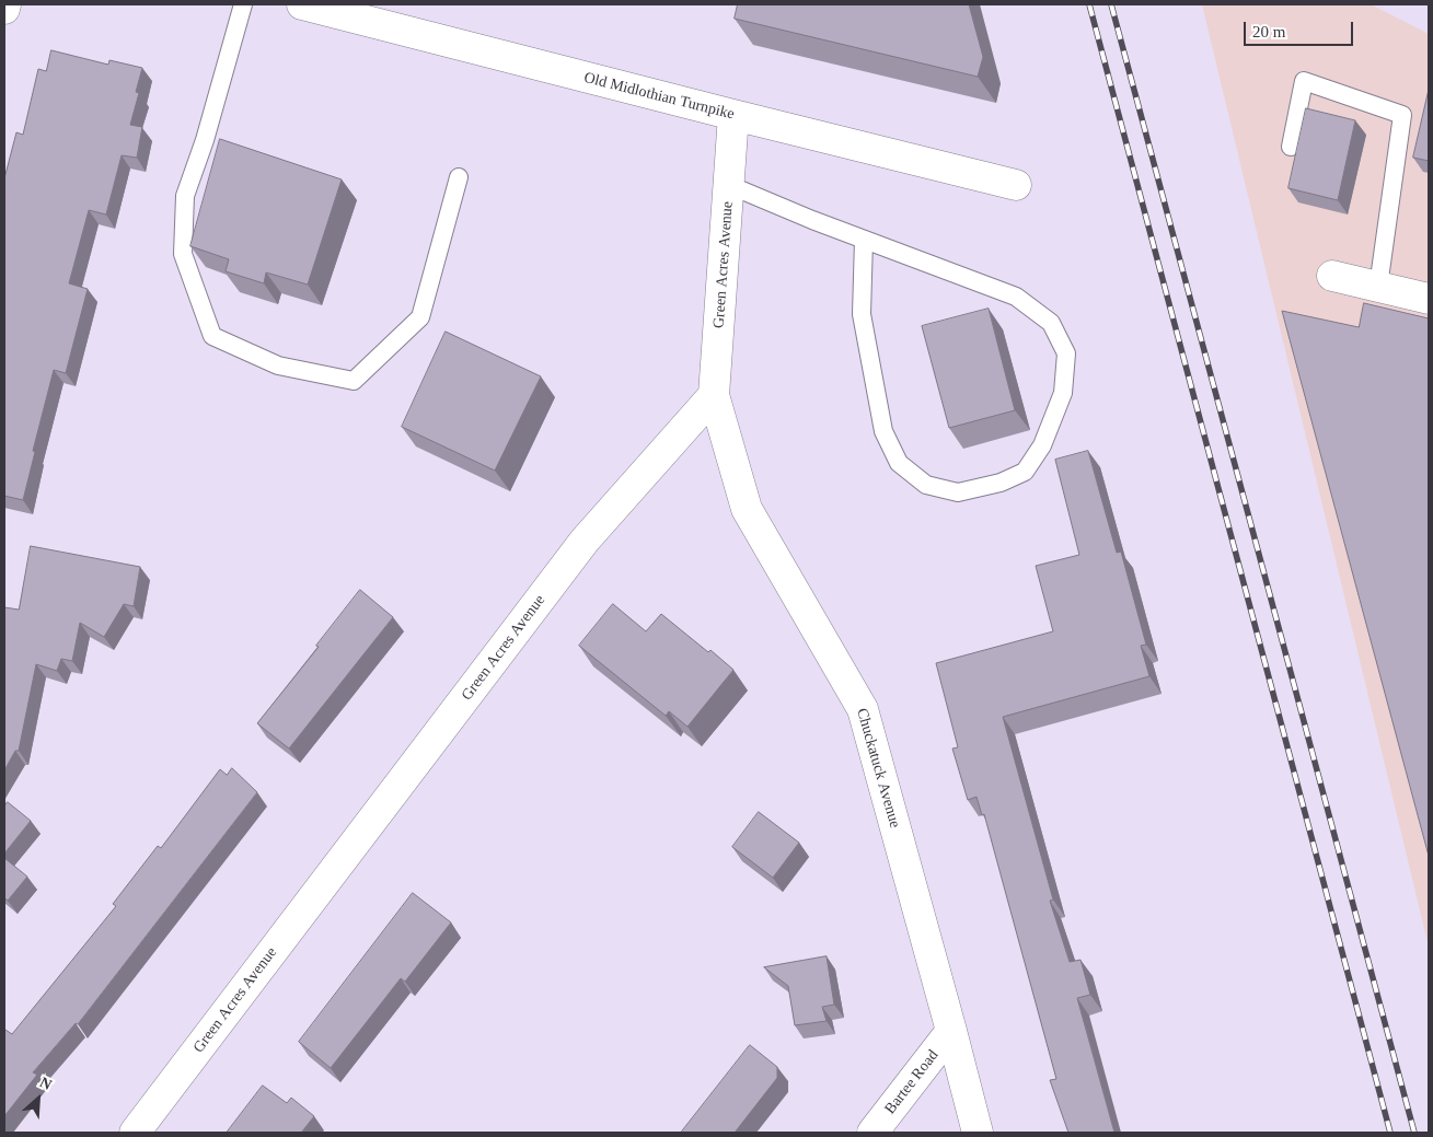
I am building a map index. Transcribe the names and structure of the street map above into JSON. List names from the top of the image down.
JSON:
{
  "streets": {
    "street": [
      "Old Midlothian Turnpike",
      "Green Acres Avenue",
      "Chuckatuck Avenue",
      "Bartee Road"
    ]
  },
  "crossings": [
    ["Old Midlothian Turnpike", "Green Acres Avenue"],
    ["Green Acres Avenue", "Chuckatuck Avenue"],
    ["Chuckatuck Avenue", "Bartee Road"]
  ],
  "scale_bar": "20 m",
  "north": "top right"
}
